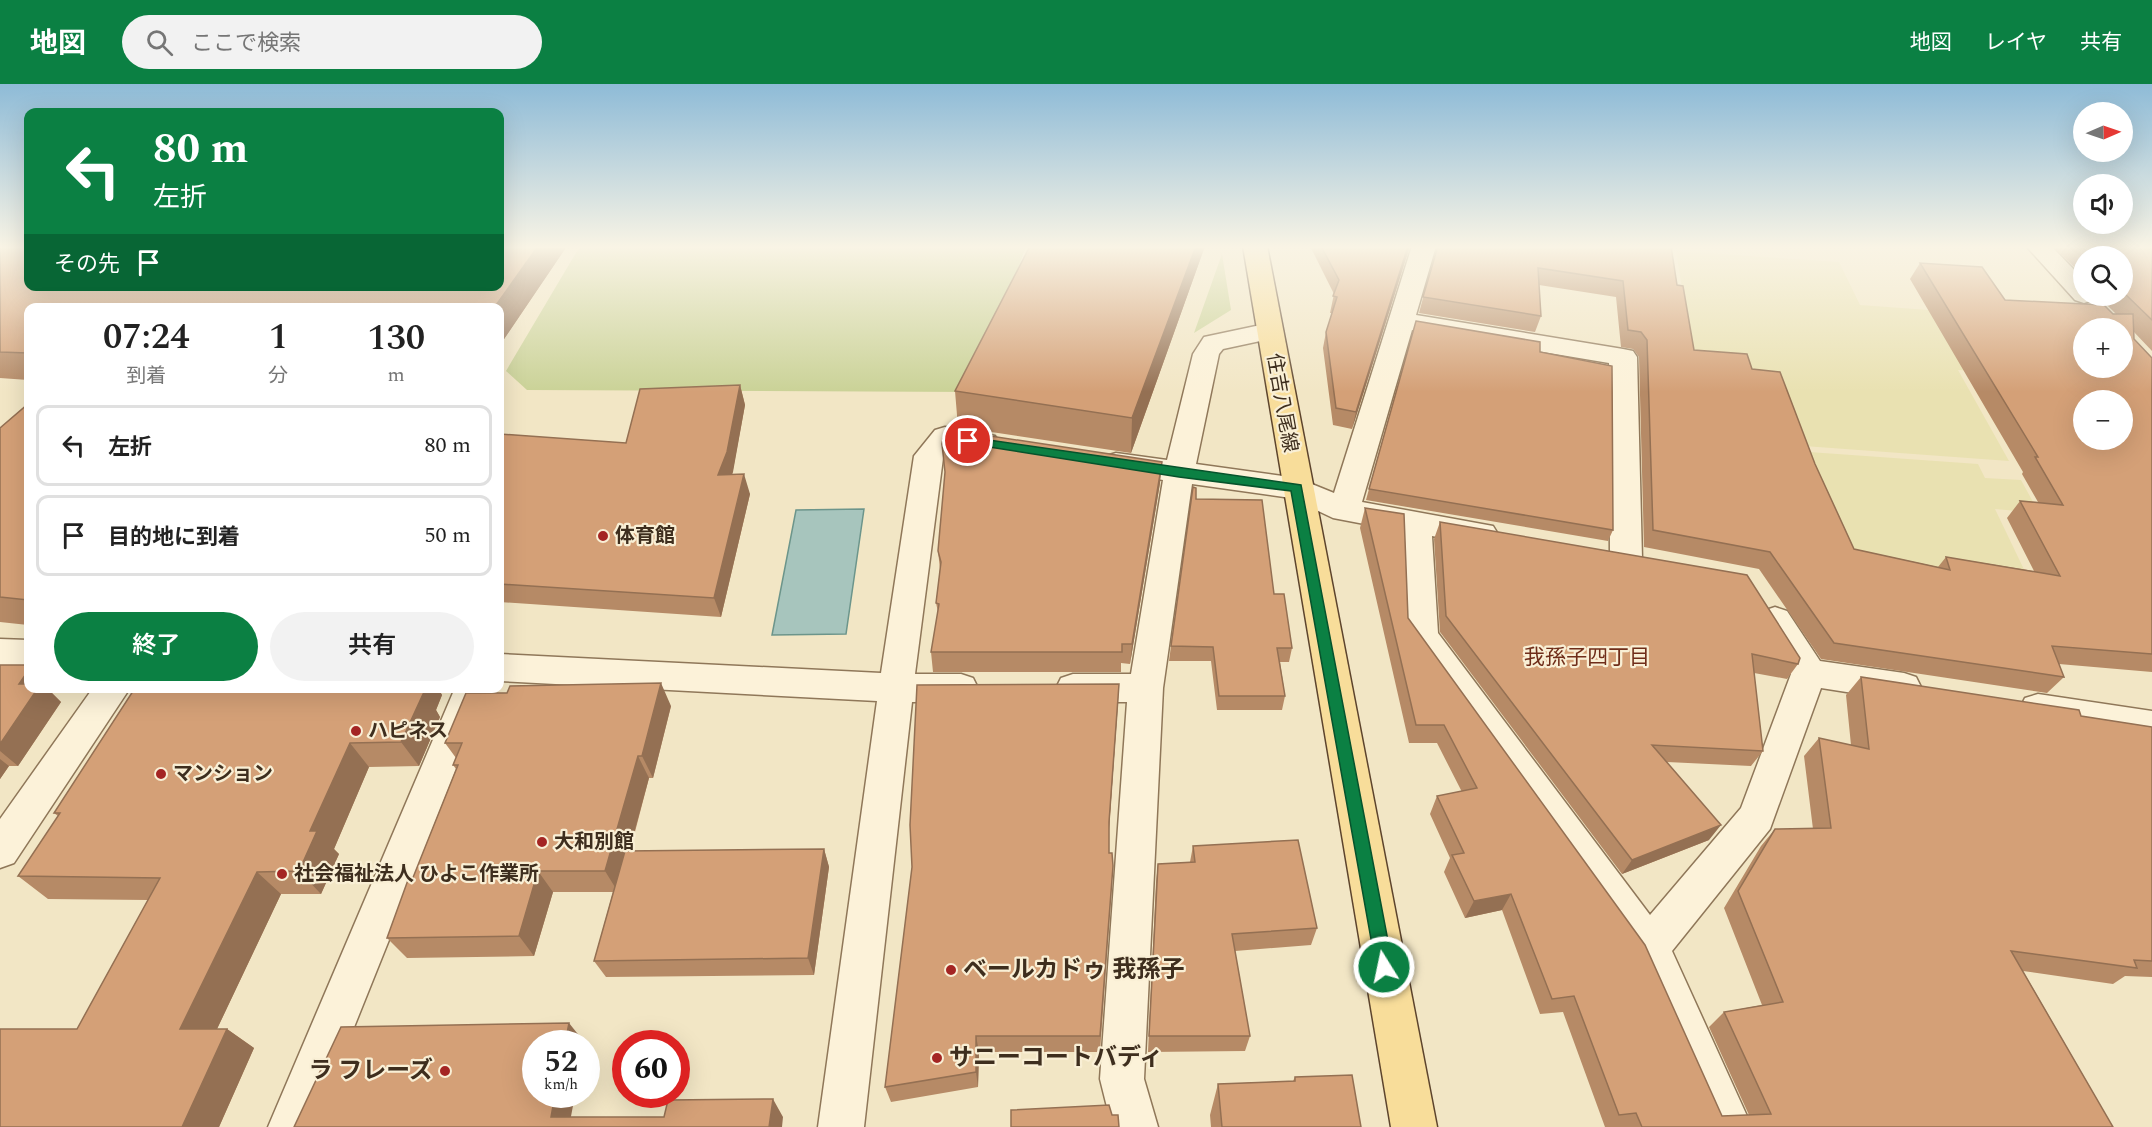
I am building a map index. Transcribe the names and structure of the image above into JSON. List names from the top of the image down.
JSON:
{
  "streets": {
    "main road": ["住吉八尾線"]
  },
  "districts": ["我孫子四丁目"],
  "places": [
    "体育館",
    "ハピネス",
    "マンション",
    "大和別館",
    "社会福祉法人 ひよこ作業所",
    "ベールカドゥ 我孫子",
    "サニーコートバディ",
    "ラ フレーズ"
  ],
  "north": "right",
  "page": {
    "header": "地図",
    "search": "ここで検索",
    "nav": ["地図", "レイヤ", "共有"],
    "map_buttons": ["+", "−"],
    "turn": ["80 m", "左折"],
    "then": "その先",
    "eta": [
      "07:24",
      "到着",
      "1",
      "分",
      "130",
      "m"
    ],
    "list": [
      {
        "name": "左折",
        "value": "80 m"
      },
      {
        "name": "目的地に到着",
        "value": "50 m"
      }
    ],
    "buttons": ["終了", "共有"],
    "speed": "52 km/h",
    "limit": "60"
  }
}
